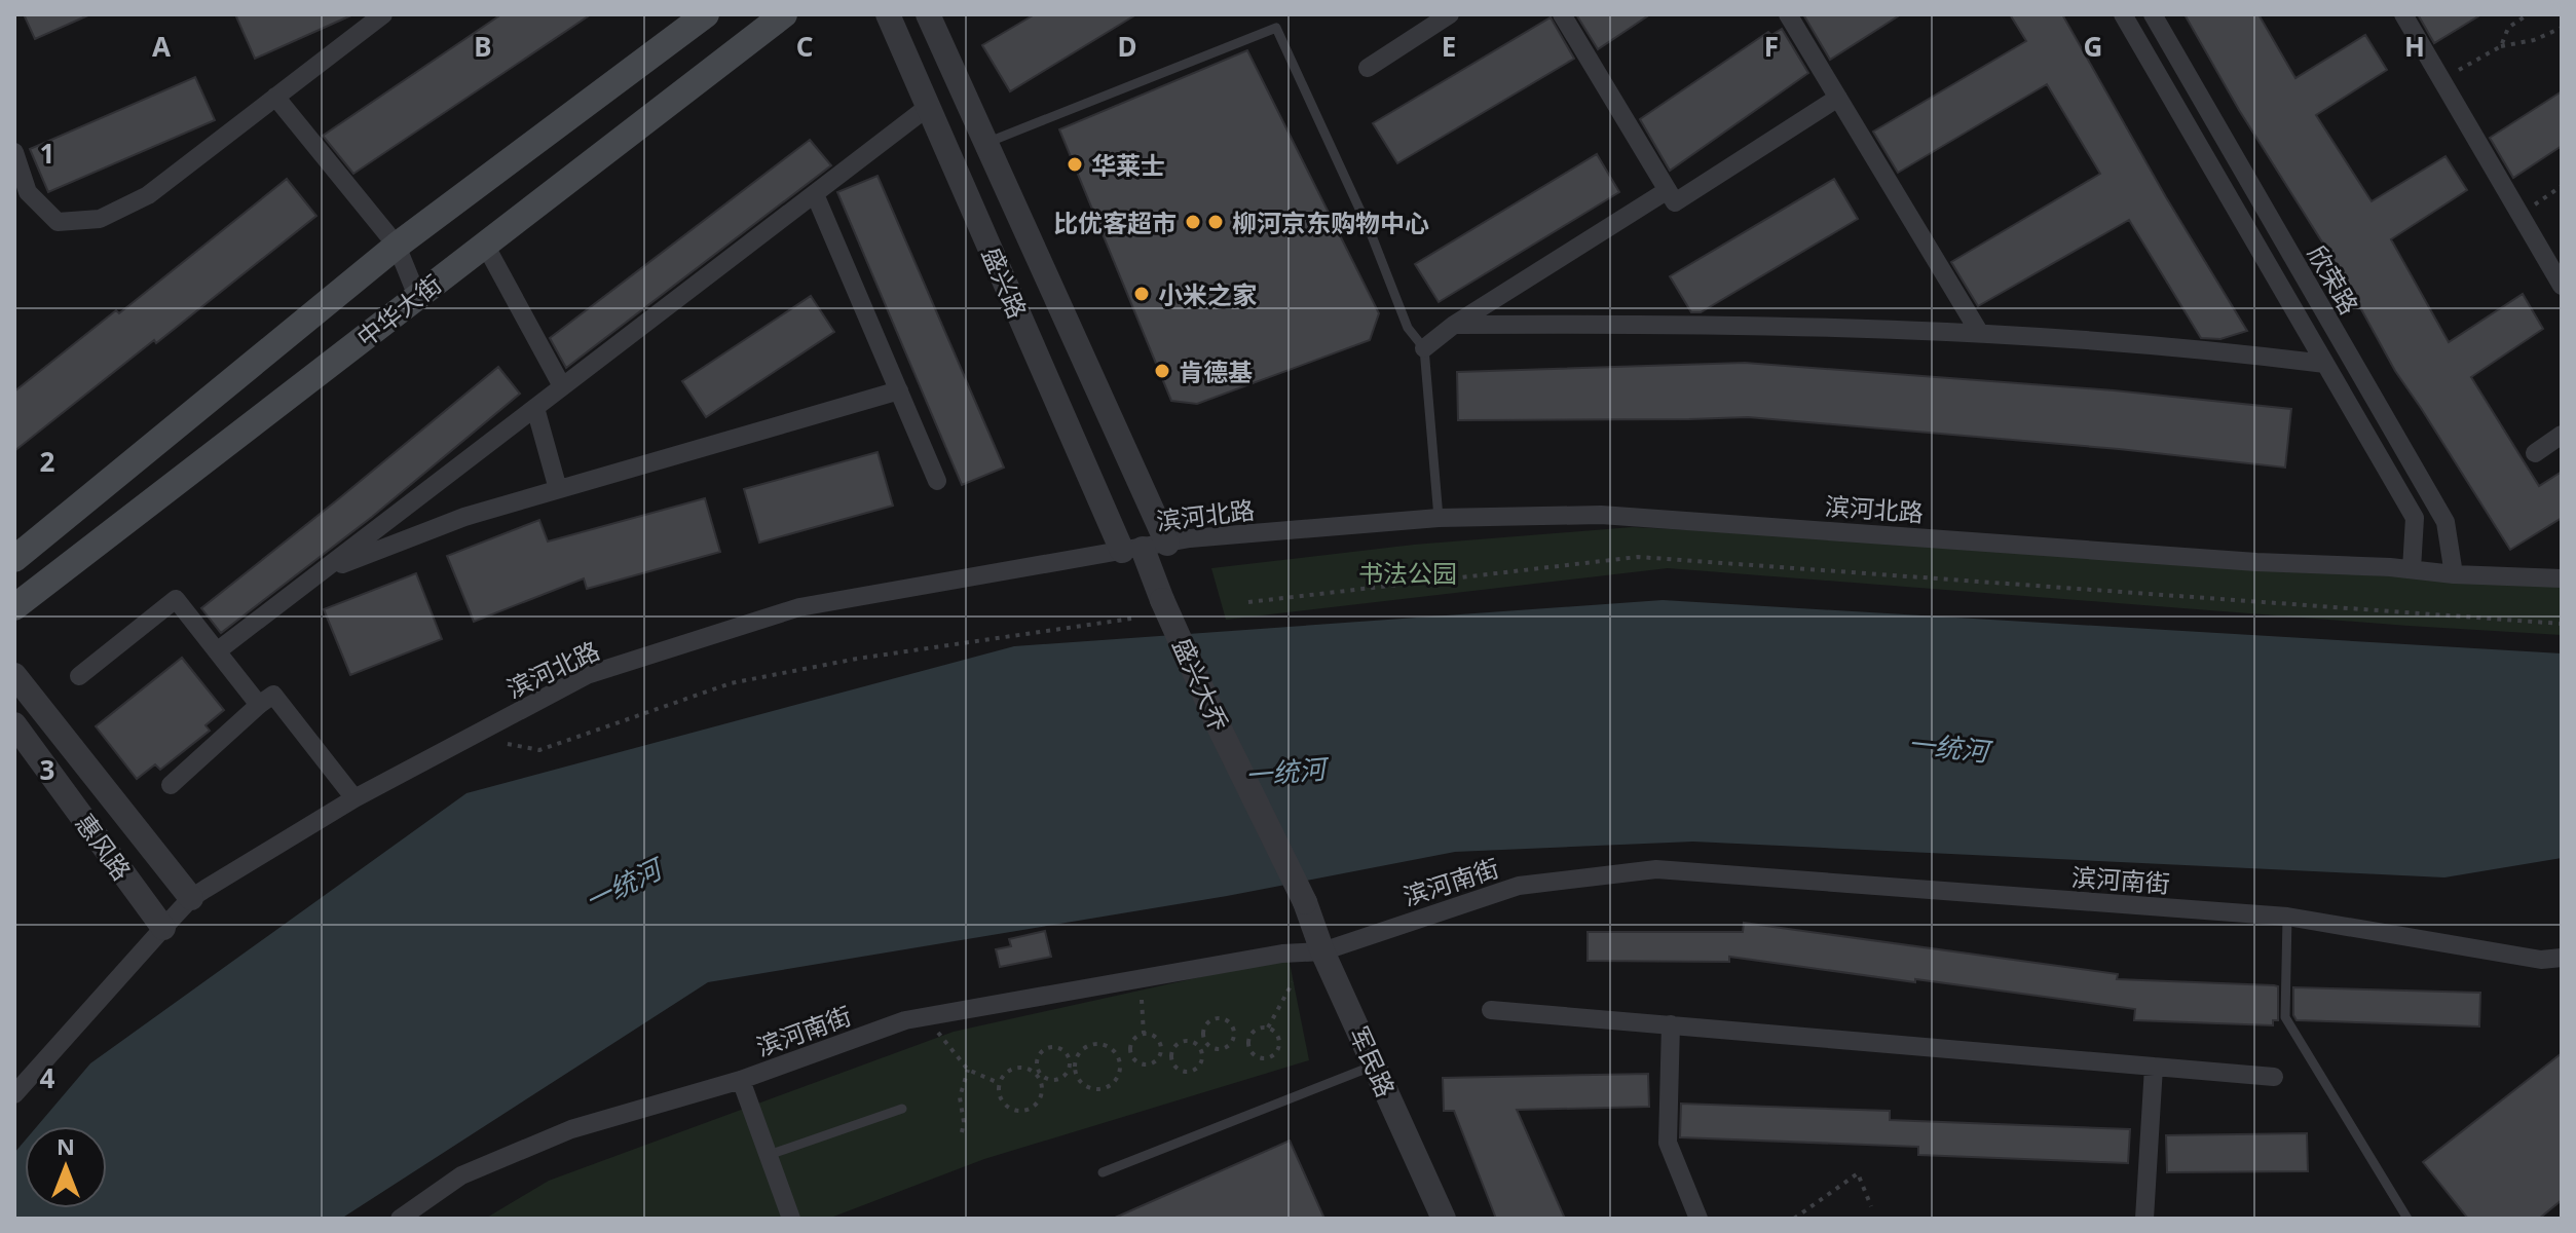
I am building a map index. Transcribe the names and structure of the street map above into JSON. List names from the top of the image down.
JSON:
{
  "streets": {
    "main road": ["中华大街"],
    "street": [
      "欣荣路",
      "盛兴路",
      "滨河北路",
      "盛兴大乔",
      "惠风路",
      "滨河南街",
      "军民路"
    ]
  },
  "crossings": [
    ["欣荣路", "滨河北路"],
    ["盛兴路", "滨河北路"],
    ["盛兴路", "盛兴大乔"],
    ["滨河北路", "惠风路"],
    ["盛兴大乔", "军民路"],
    ["滨河南街", "军民路"]
  ],
  "water": ["一统河"],
  "parks": ["书法公园"],
  "places": [
    "华莱士",
    "比优客超市",
    "柳河京东购物中心",
    "小米之家",
    "肯德基"
  ],
  "north": "top",
  "grid": {
    "columns": [
      "A",
      "B",
      "C",
      "D",
      "E",
      "F",
      "G",
      "H"
    ],
    "rows": [
      "1",
      "2",
      "3",
      "4"
    ]
  }
}
